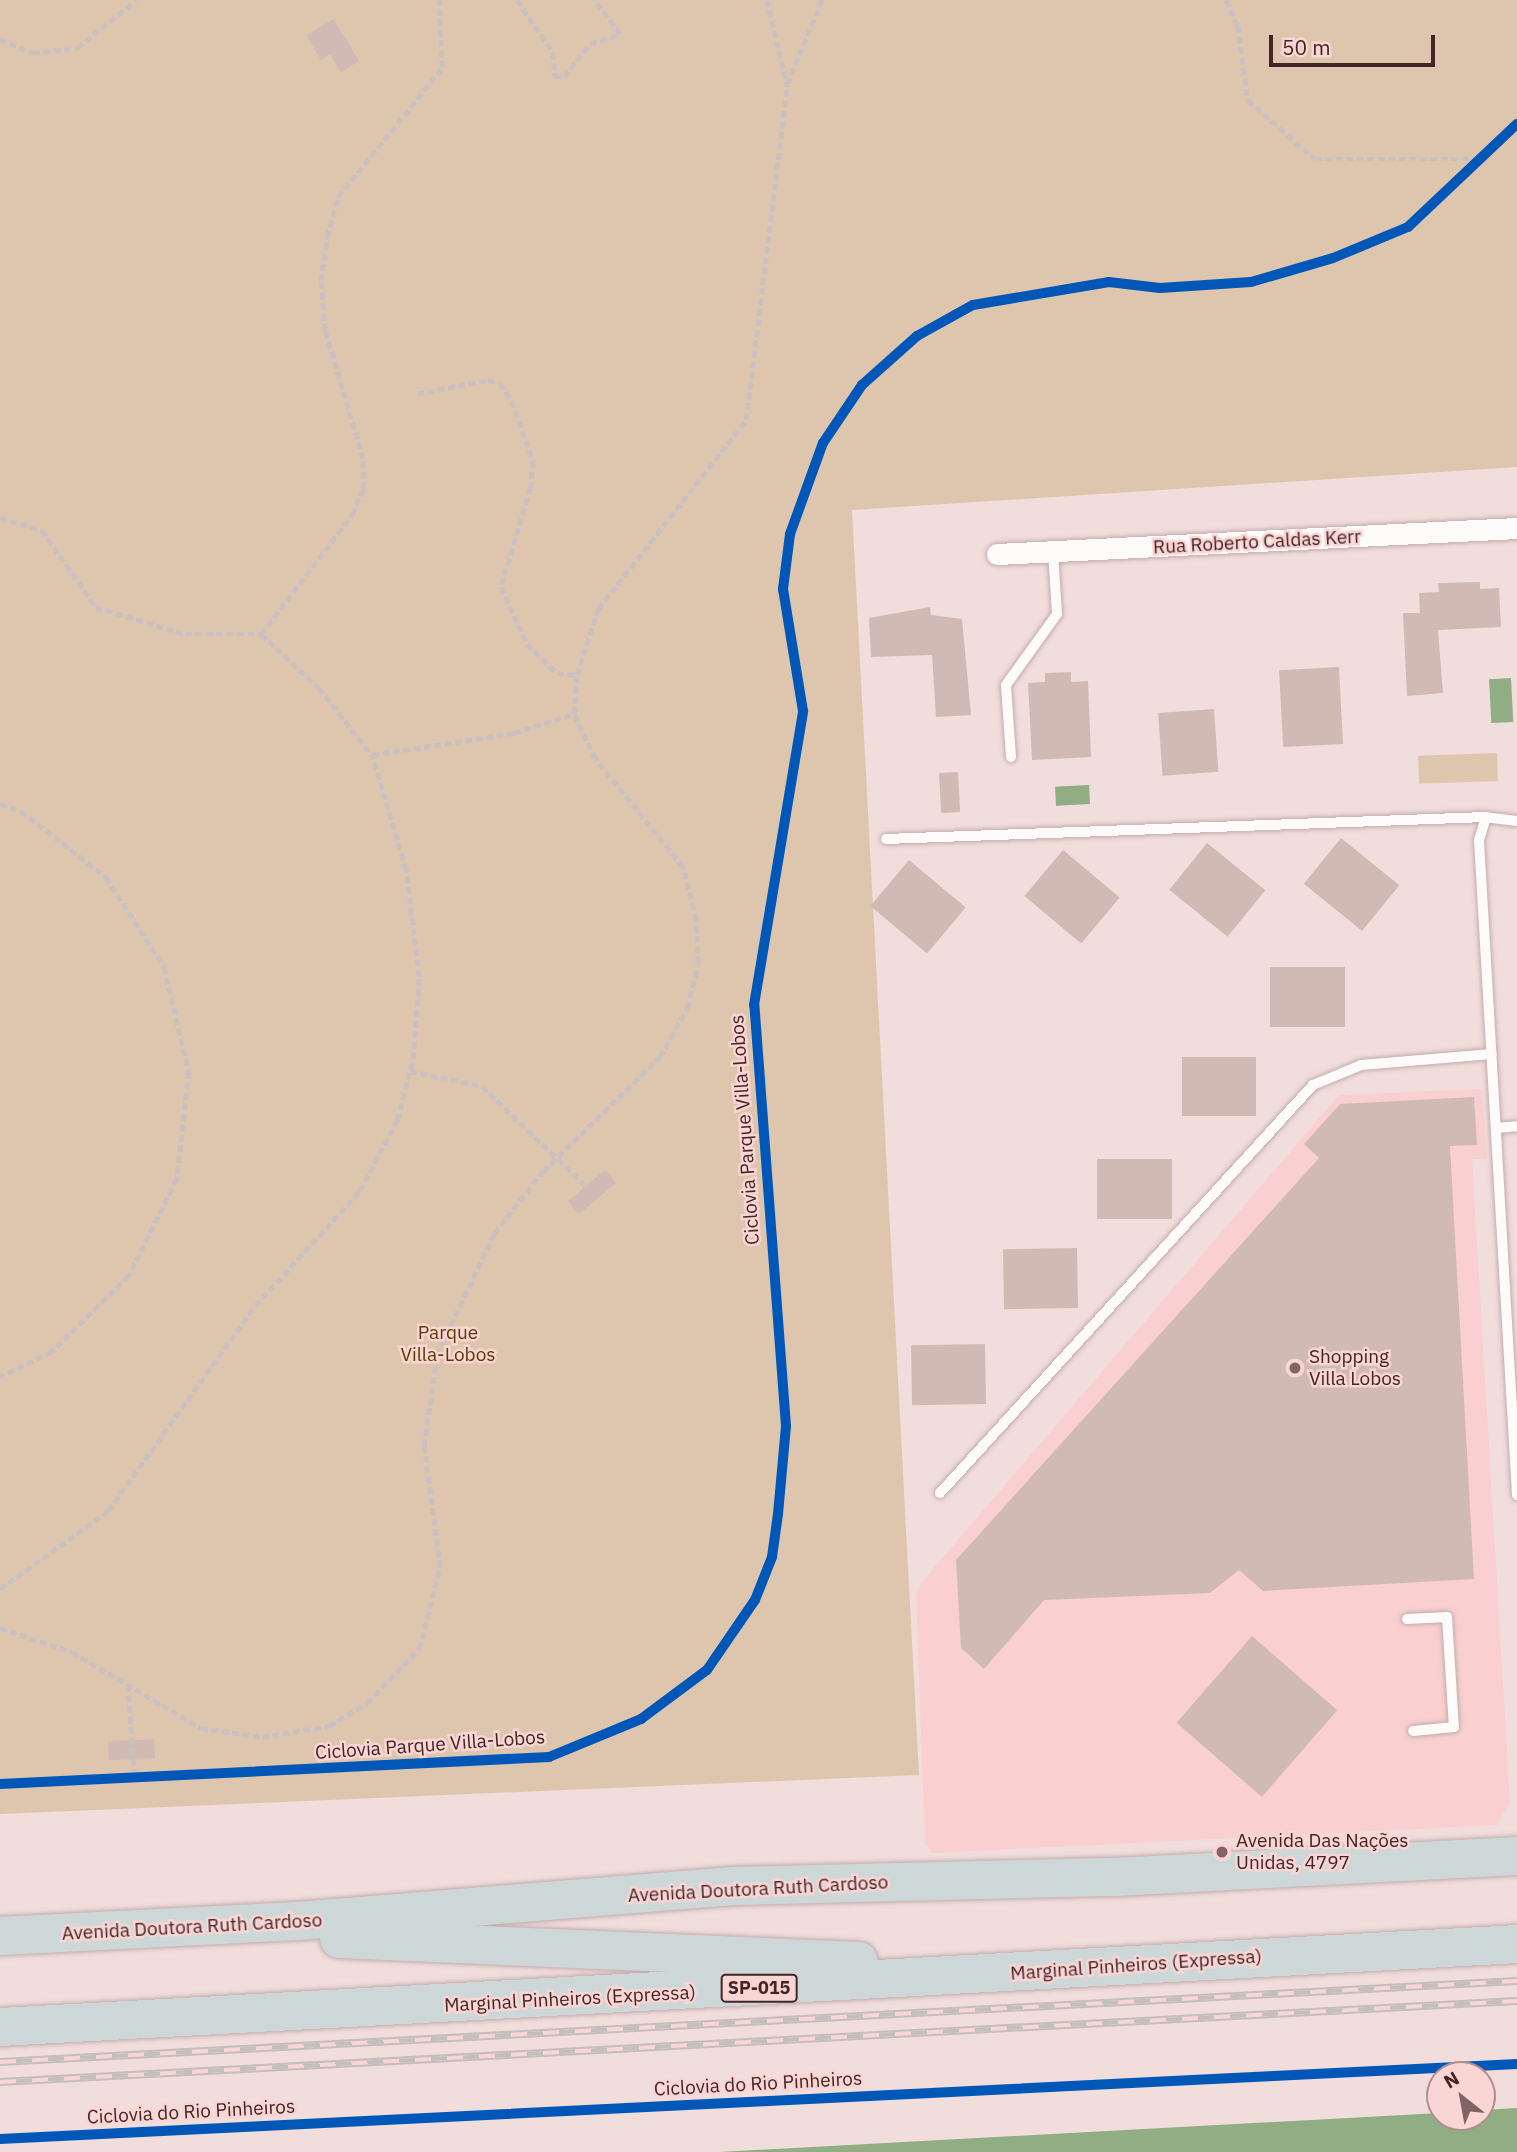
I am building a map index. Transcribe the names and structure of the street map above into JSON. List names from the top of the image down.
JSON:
{
  "streets": {
    "highway": ["Avenida Doutora Ruth Cardoso", "Marginal Pinheiros (Expressa)", "SP-015"],
    "street": ["Rua Roberto Caldas Kerr"],
    "cycle path": ["Ciclovia Parque Villa-Lobos", "Ciclovia do Rio Pinheiros"]
  },
  "parks": ["Parque Villa-Lobos"],
  "places": ["Shopping Villa Lobos", "Avenida Das Nações Unidas, 4797"],
  "scale_bar": "50 m",
  "north": "top left"
}
